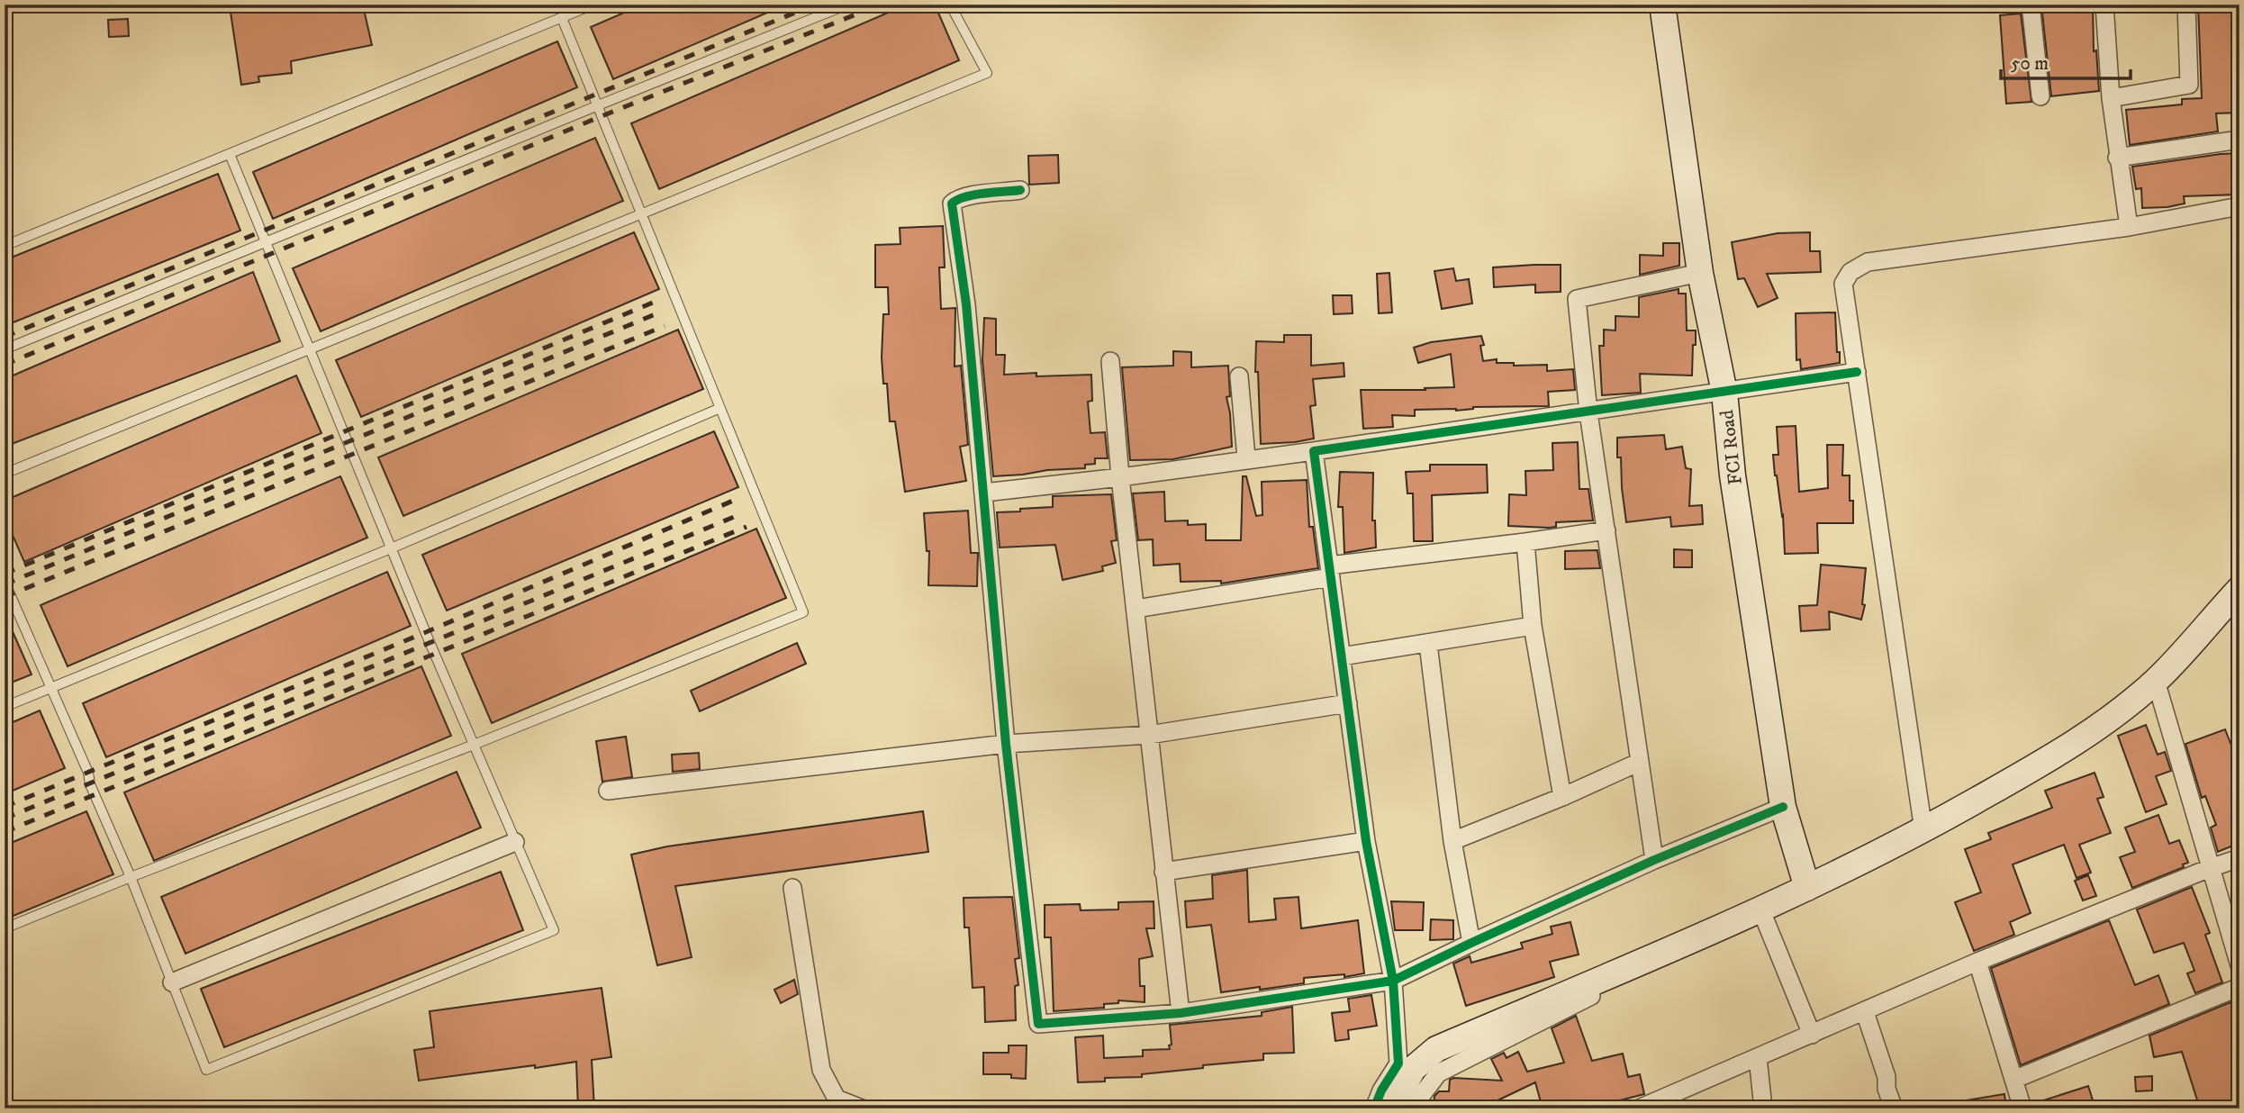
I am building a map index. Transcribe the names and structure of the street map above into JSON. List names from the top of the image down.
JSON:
{
  "streets": {
    "street": ["FCI Road"]
  },
  "scale_bar": "50 m"
}
